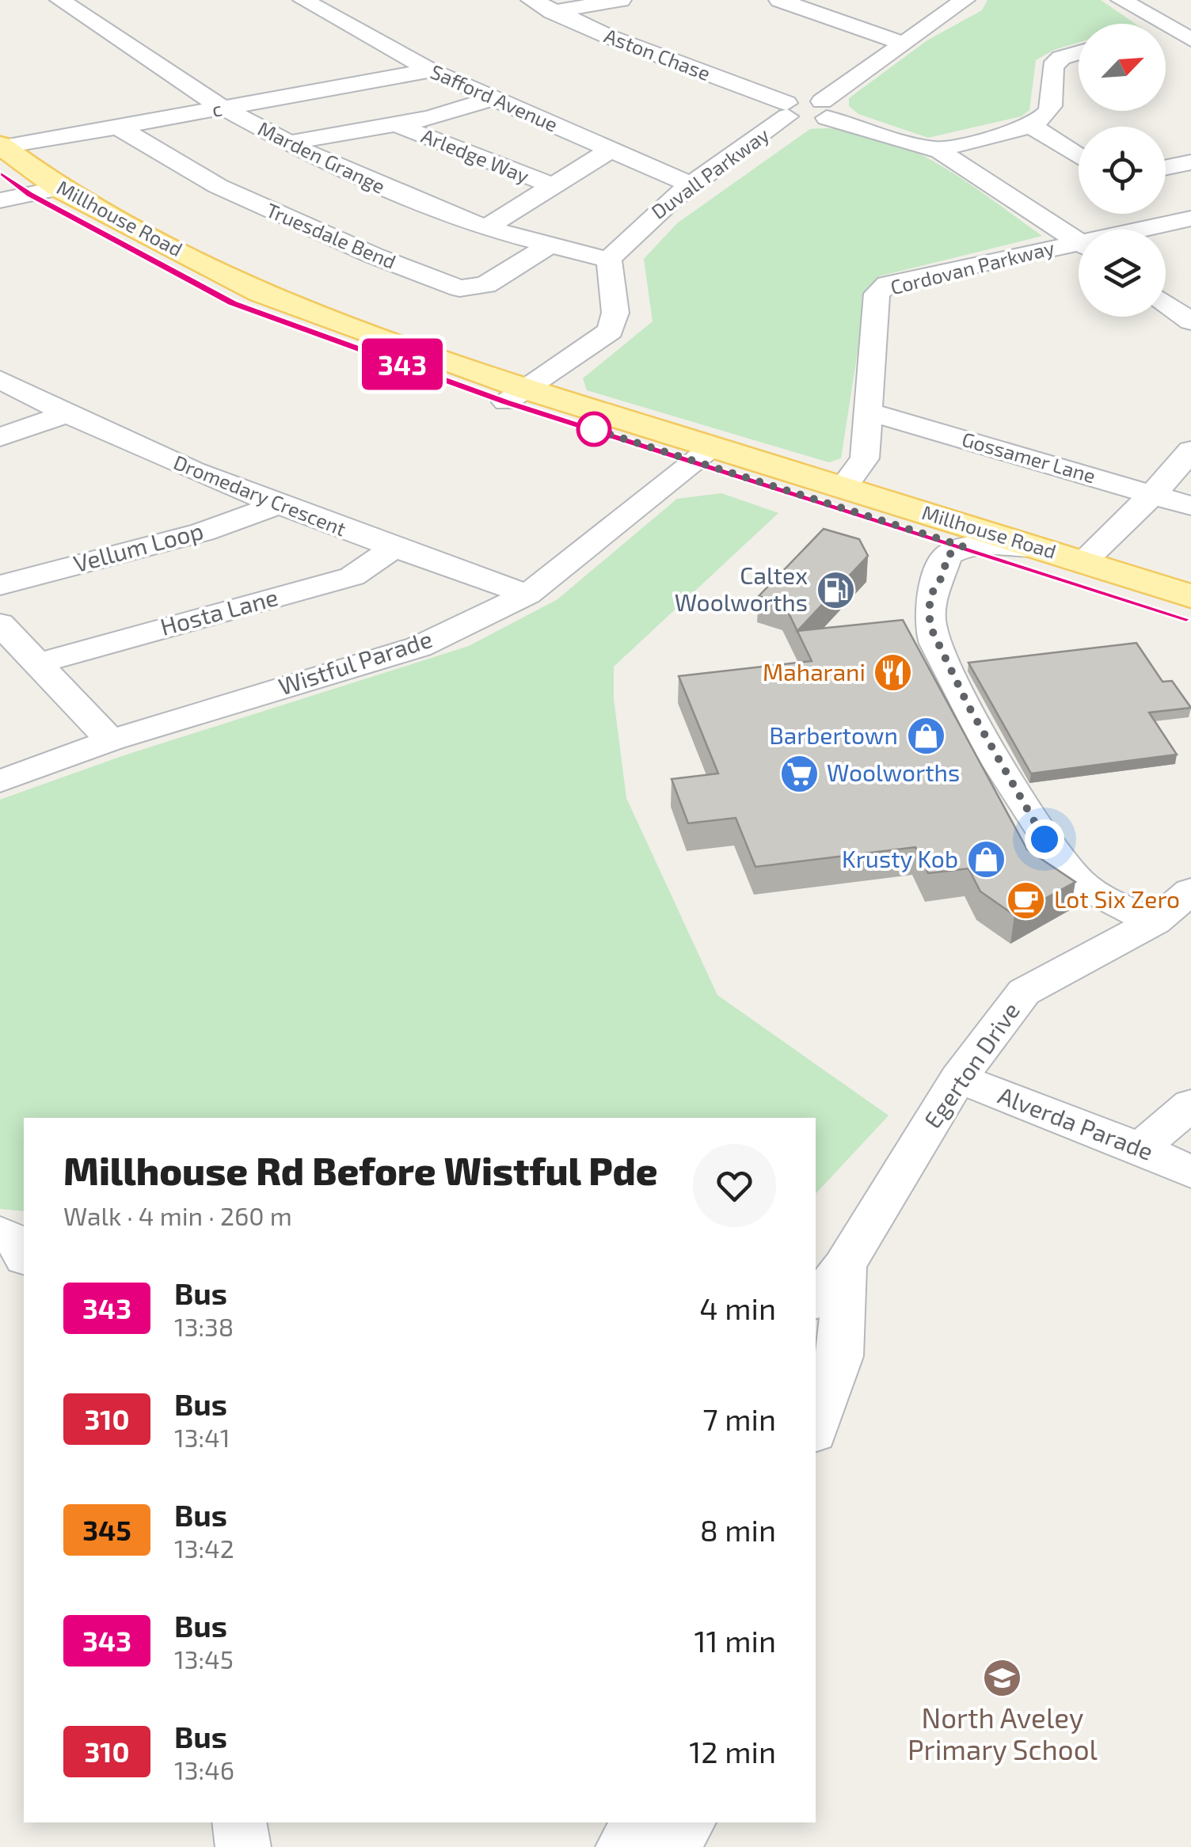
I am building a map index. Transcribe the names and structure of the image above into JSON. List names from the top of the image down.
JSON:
{
  "streets": {
    "main road": ["Millhouse Road"],
    "street": [
      "Aston Chase",
      "Safford Avenue",
      "c",
      "Arledge Way",
      "Marden Grange",
      "Duvall Parkway",
      "Truesdale Bend",
      "Cordovan Parkway",
      "Gossamer Lane",
      "Dromedary Crescent",
      "Vellum Loop",
      "Hosta Lane",
      "Wistful Parade",
      "Egerton Drive",
      "Alverda Parade"
    ]
  },
  "crossings": [
    ["Aston Chase", "Duvall Parkway"],
    ["Safford Avenue", "c"],
    ["Safford Avenue", "Duvall Parkway"],
    ["c", "Marden Grange"],
    ["c", "Millhouse Road"],
    ["c", "Truesdale Bend"],
    ["Marden Grange", "Duvall Parkway"],
    ["Marden Grange", "Truesdale Bend"],
    ["Millhouse Road", "Cordovan Parkway"],
    ["Millhouse Road", "Wistful Parade"],
    ["Cordovan Parkway", "Gossamer Lane"],
    ["Dromedary Crescent", "Vellum Loop"],
    ["Dromedary Crescent", "Hosta Lane"],
    ["Dromedary Crescent", "Wistful Parade"],
    ["Egerton Drive", "Alverda Parade"]
  ],
  "places": {
    "fuel station": ["Caltex Woolworths"],
    "restaurant": ["Maharani"],
    "shop": ["Barbertown", "Krusty Kob"],
    "supermarket": ["Woolworths"],
    "cafe": ["Lot Six Zero"],
    "school or university": ["North Aveley Primary School"]
  },
  "lines": ["bus line 343"],
  "north": "top right",
  "page": {
    "on_map": "343",
    "heading": ["Millhouse Rd Before Wistful Pde", "Walk · 4 min · 260 m"],
    "list": [
      {
        "mark": "343",
        "name": "Bus",
        "note": "13:38",
        "value": "4 min"
      },
      {
        "mark": "310",
        "name": "Bus",
        "note": "13:41",
        "value": "7 min"
      },
      {
        "mark": "345",
        "name": "Bus",
        "note": "13:42",
        "value": "8 min"
      },
      {
        "mark": "343",
        "name": "Bus",
        "note": "13:45",
        "value": "11 min"
      },
      {
        "mark": "310",
        "name": "Bus",
        "note": "13:46",
        "value": "12 min"
      }
    ]
  }
}
